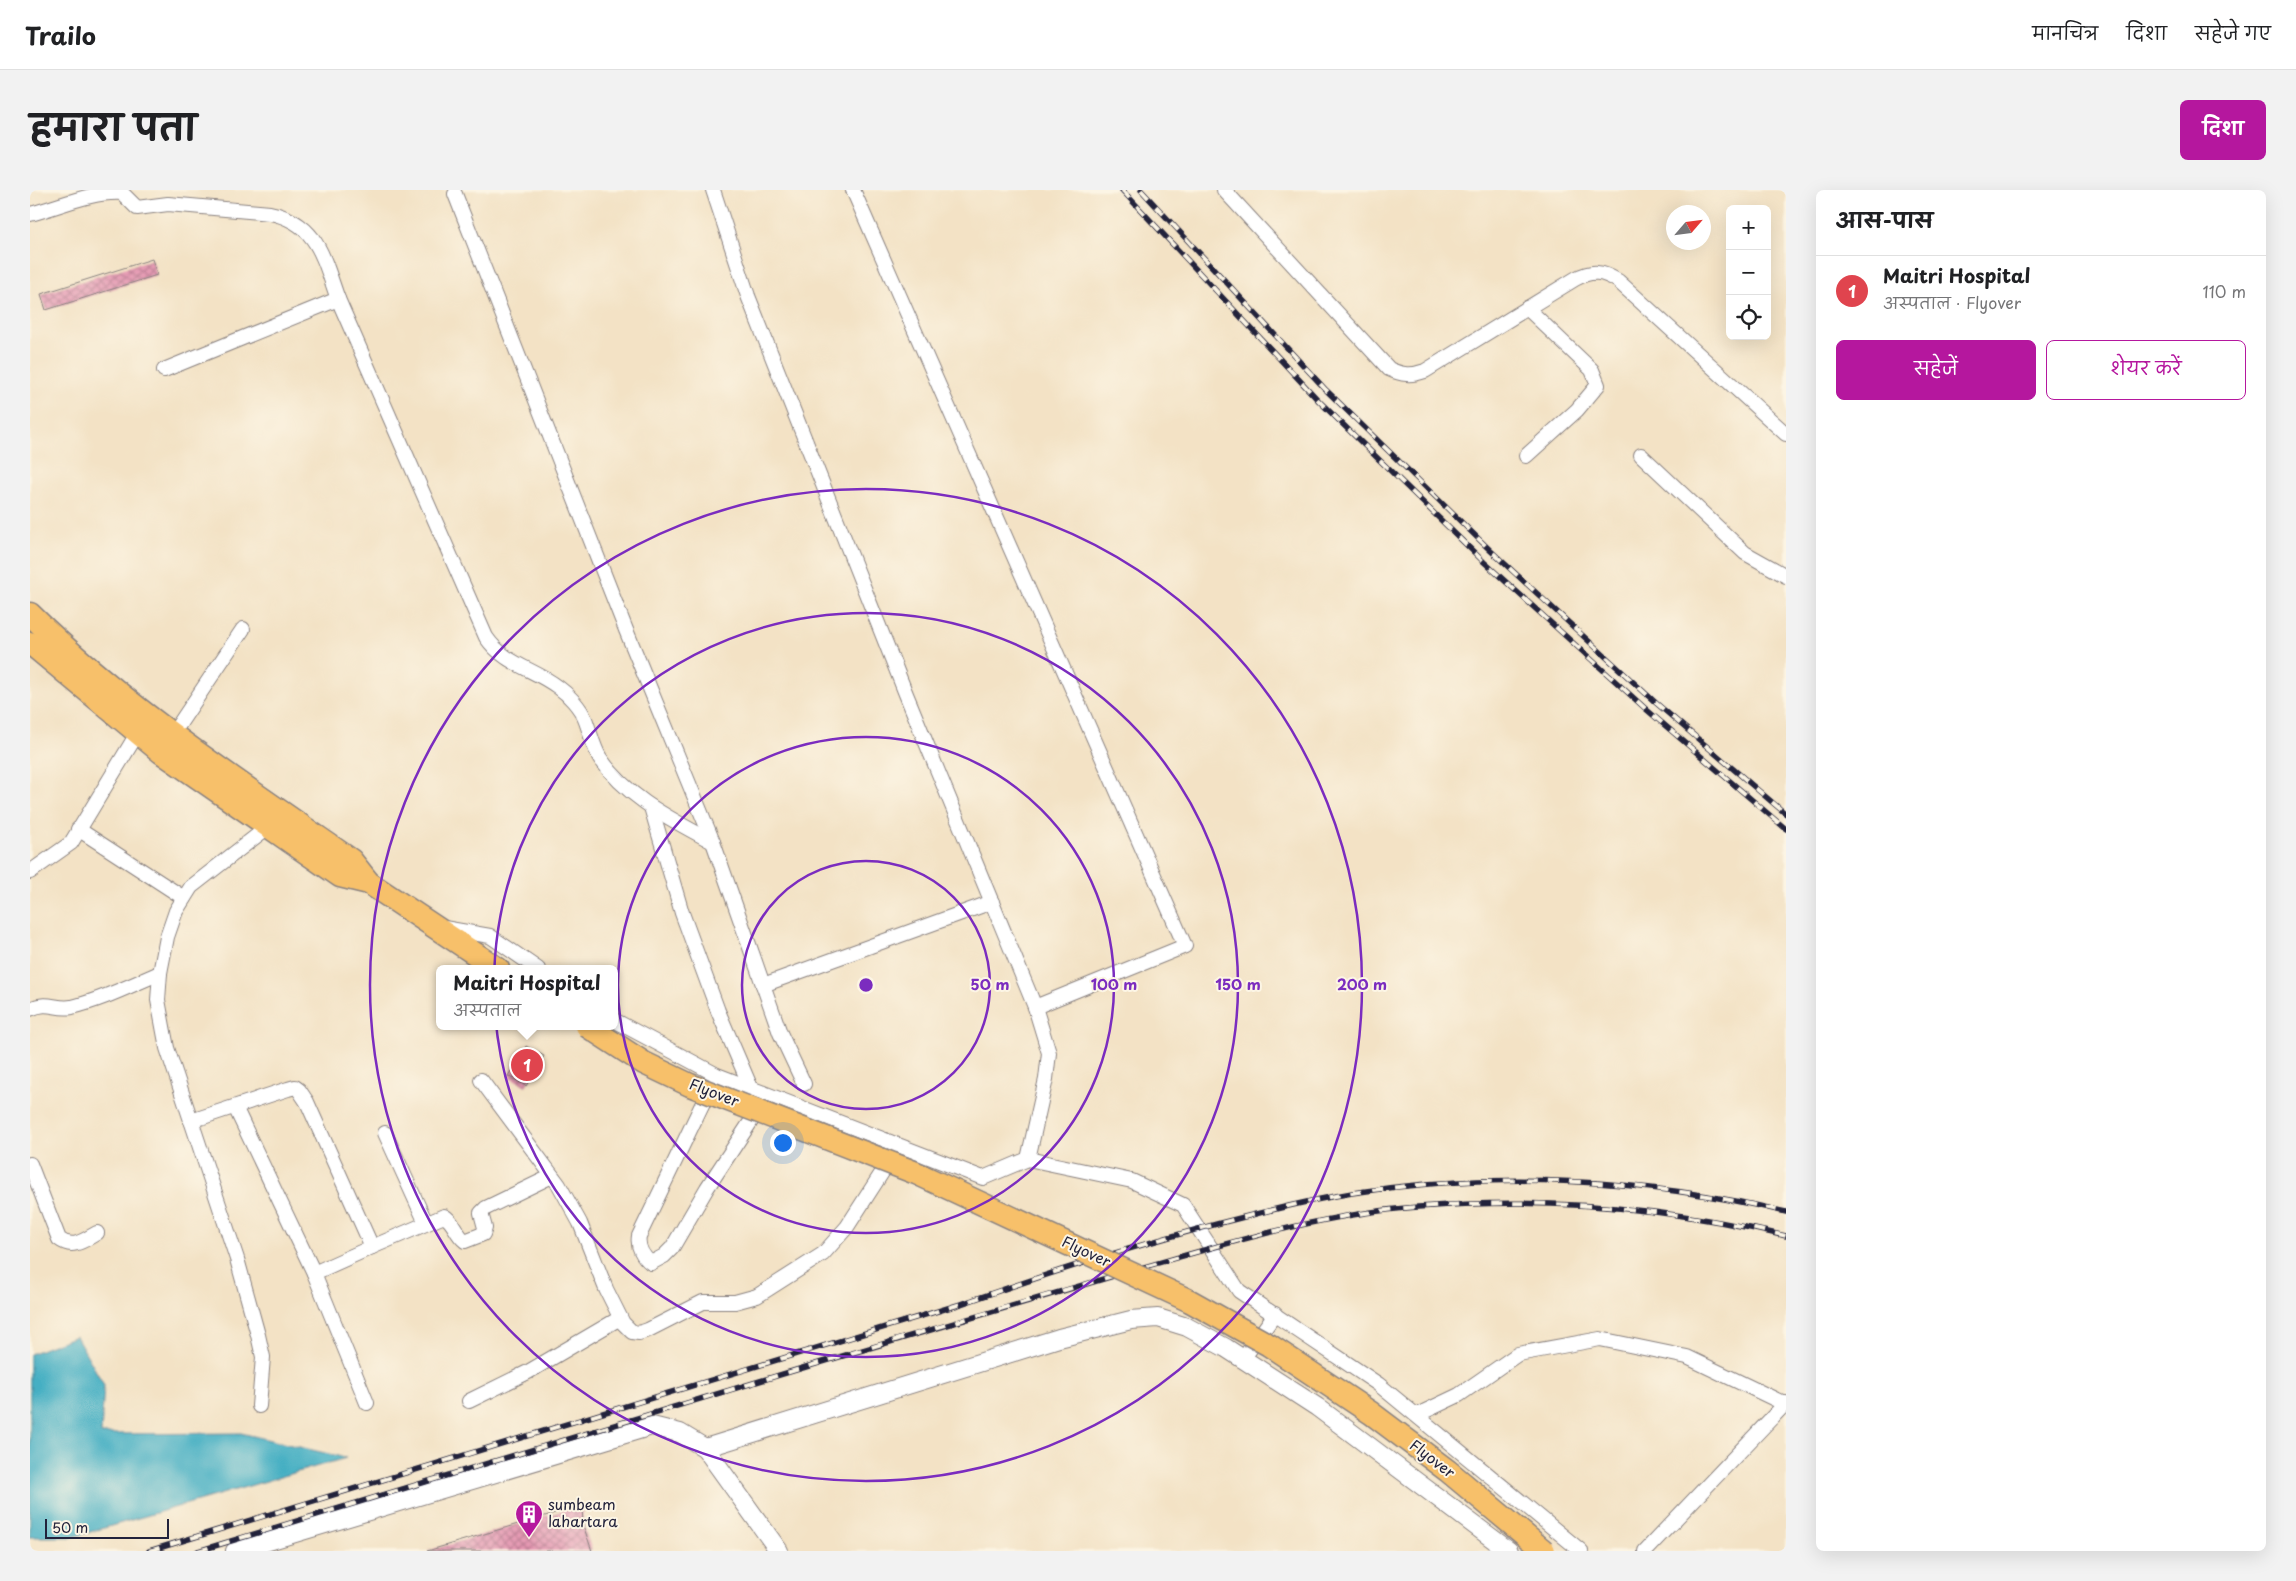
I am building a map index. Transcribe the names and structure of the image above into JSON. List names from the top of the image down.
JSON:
{
  "streets": {
    "highway": ["Flyover"]
  },
  "places": {
    "building": ["sumbeam lahartara"]
  },
  "scale_bar": "50 m",
  "north": "top right",
  "page": {
    "header": "Trailo",
    "nav": ["मानचित्र", "दिशा", "सहेजे गए"],
    "title": "हमारा पता",
    "buttons": [
      "दिशा",
      ["सहेजें", "शेयर करें"]
    ],
    "heading": "आस-पास",
    "map_buttons": ["+", "−"],
    "list": [
      {
        "mark": "1",
        "name": "Maitri Hospital",
        "note": "अस्पताल · Flyover",
        "value": "110 m"
      }
    ],
    "popup": ["Maitri Hospital", "अस्पताल"],
    "pins": "1",
    "scale": "50 m"
  },
  "rings": [
    "50 m",
    "100 m",
    "150 m",
    "200 m"
  ]
}
